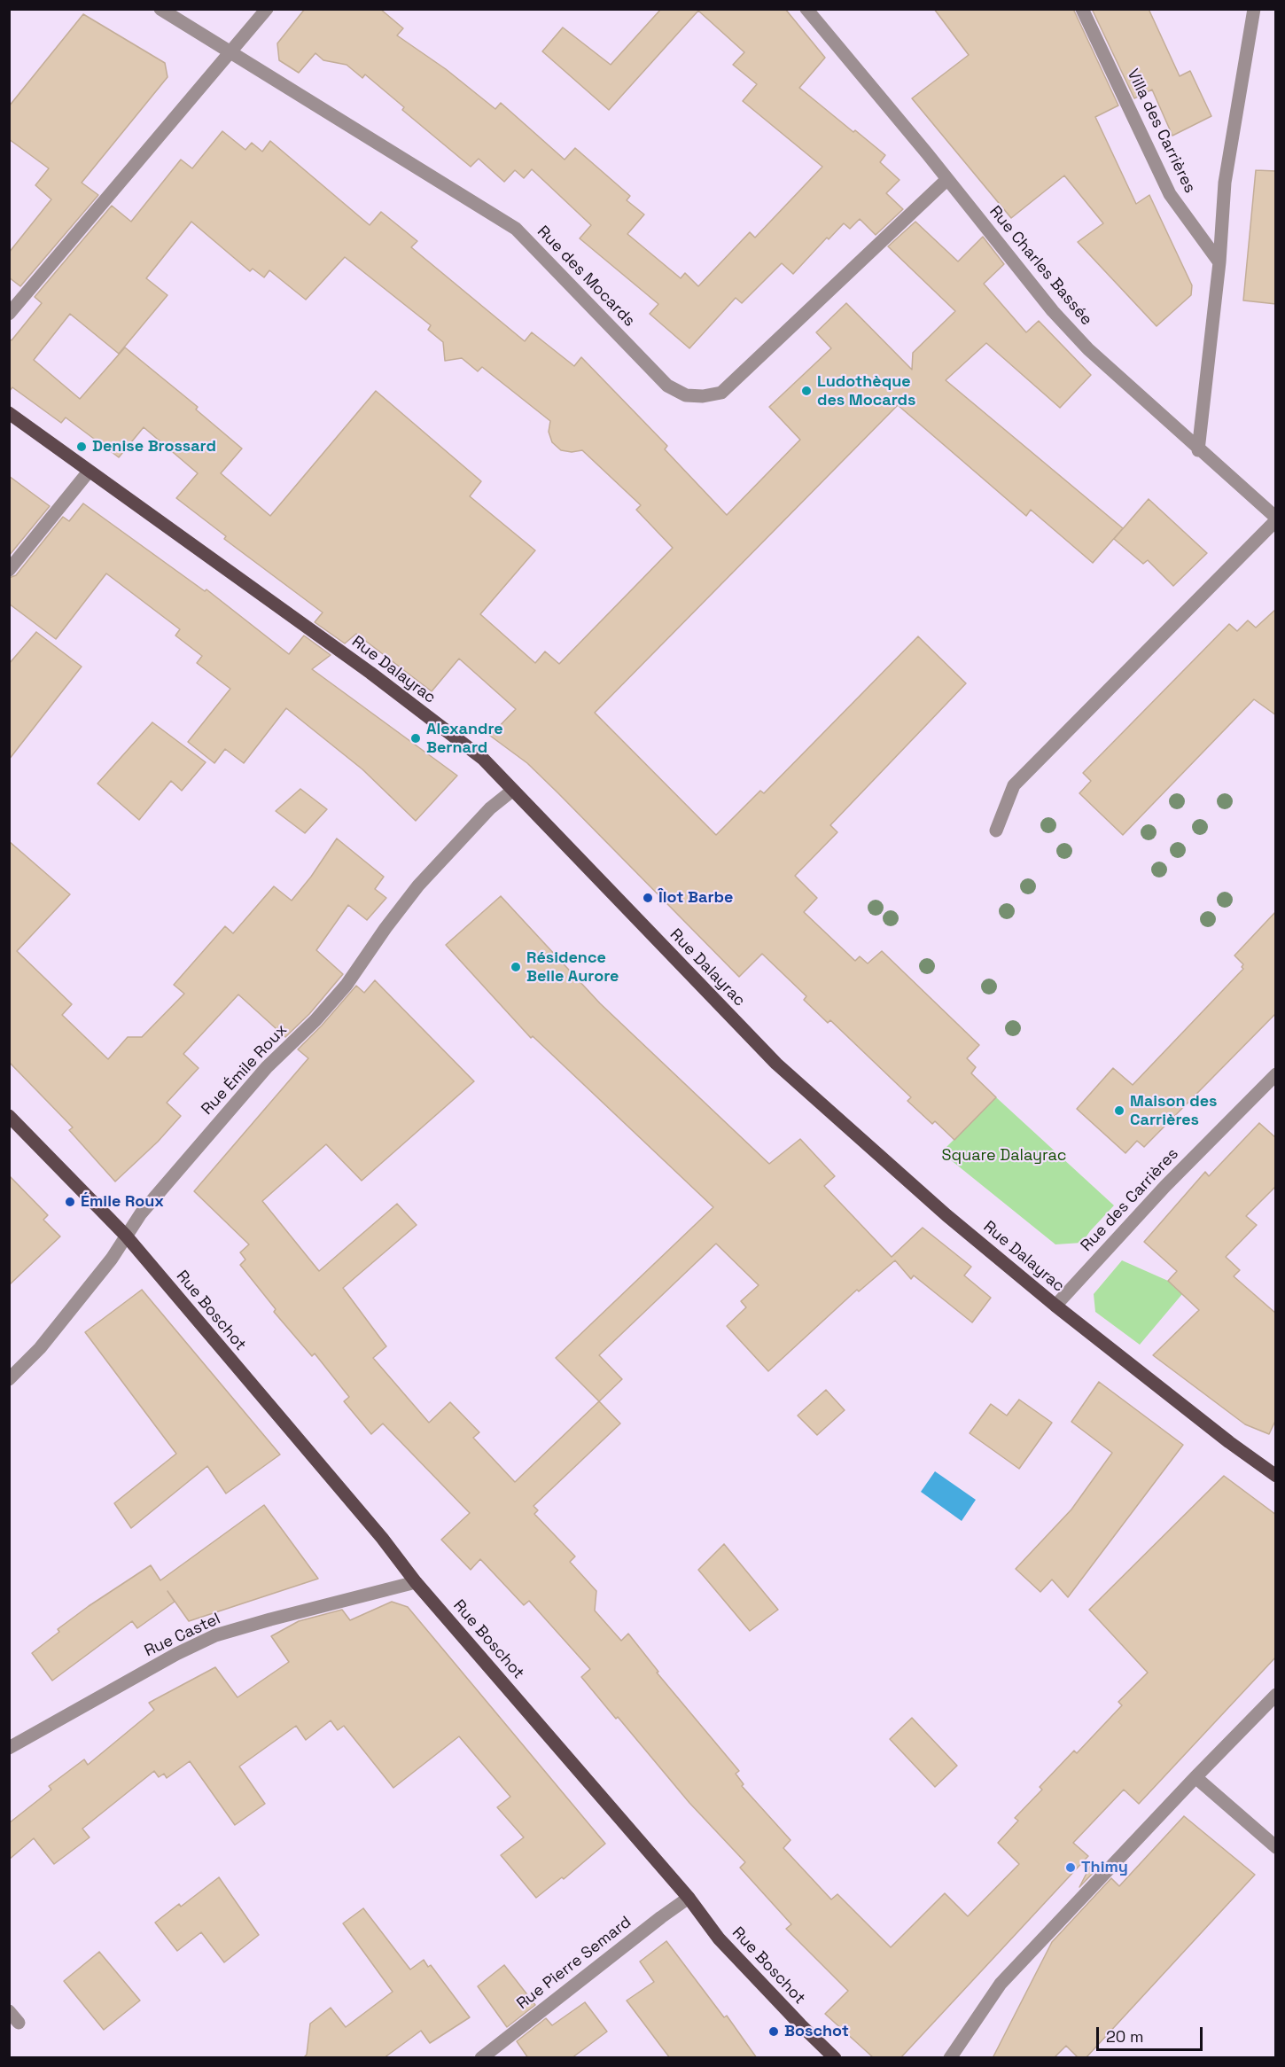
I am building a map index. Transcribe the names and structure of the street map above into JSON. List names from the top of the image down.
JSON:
{
  "streets": {
    "main road": ["Rue Dalayrac", "Rue Boschot"],
    "street": [
      "Villa des Carrières",
      "Rue Charles Bassée",
      "Rue des Mocards",
      "Rue Émile Roux",
      "Rue des Carrières",
      "Rue Castel",
      "Rue Pierre Semard"
    ]
  },
  "crossings": [
    ["Rue Charles Bassée", "Rue des Mocards"],
    ["Rue Dalayrac", "Rue Émile Roux"],
    ["Rue Dalayrac", "Rue des Carrières"],
    ["Rue Émile Roux", "Rue Boschot"],
    ["Rue Boschot", "Rue Castel"],
    ["Rue Boschot", "Rue Pierre Semard"]
  ],
  "parks": ["Square Dalayrac"],
  "places": [
    "Ludothèque des Mocards",
    "Denise Brossard",
    "Alexandre Bernard",
    "Îlot Barbe",
    "Résidence Belle Aurore",
    "Maison des Carrières",
    "Émile Roux",
    "Thimy",
    "Boschot"
  ],
  "scale_bar": "20 m"
}
